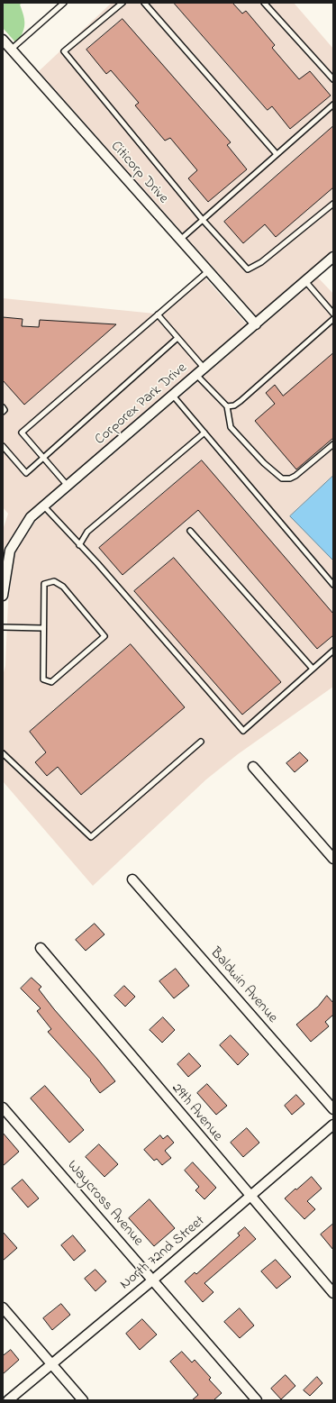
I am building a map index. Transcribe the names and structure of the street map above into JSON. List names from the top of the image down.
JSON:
{
  "streets": {
    "street": [
      "Citicorp Drive",
      "Corporex Park Drive",
      "Baldwin Avenue",
      "29th Avenue",
      "Waycross Avenue",
      "North 72nd Street"
    ]
  },
  "crossings": [
    ["Citicorp Drive", "Corporex Park Drive"],
    ["29th Avenue", "North 72nd Street"],
    ["Waycross Avenue", "North 72nd Street"]
  ]
}
